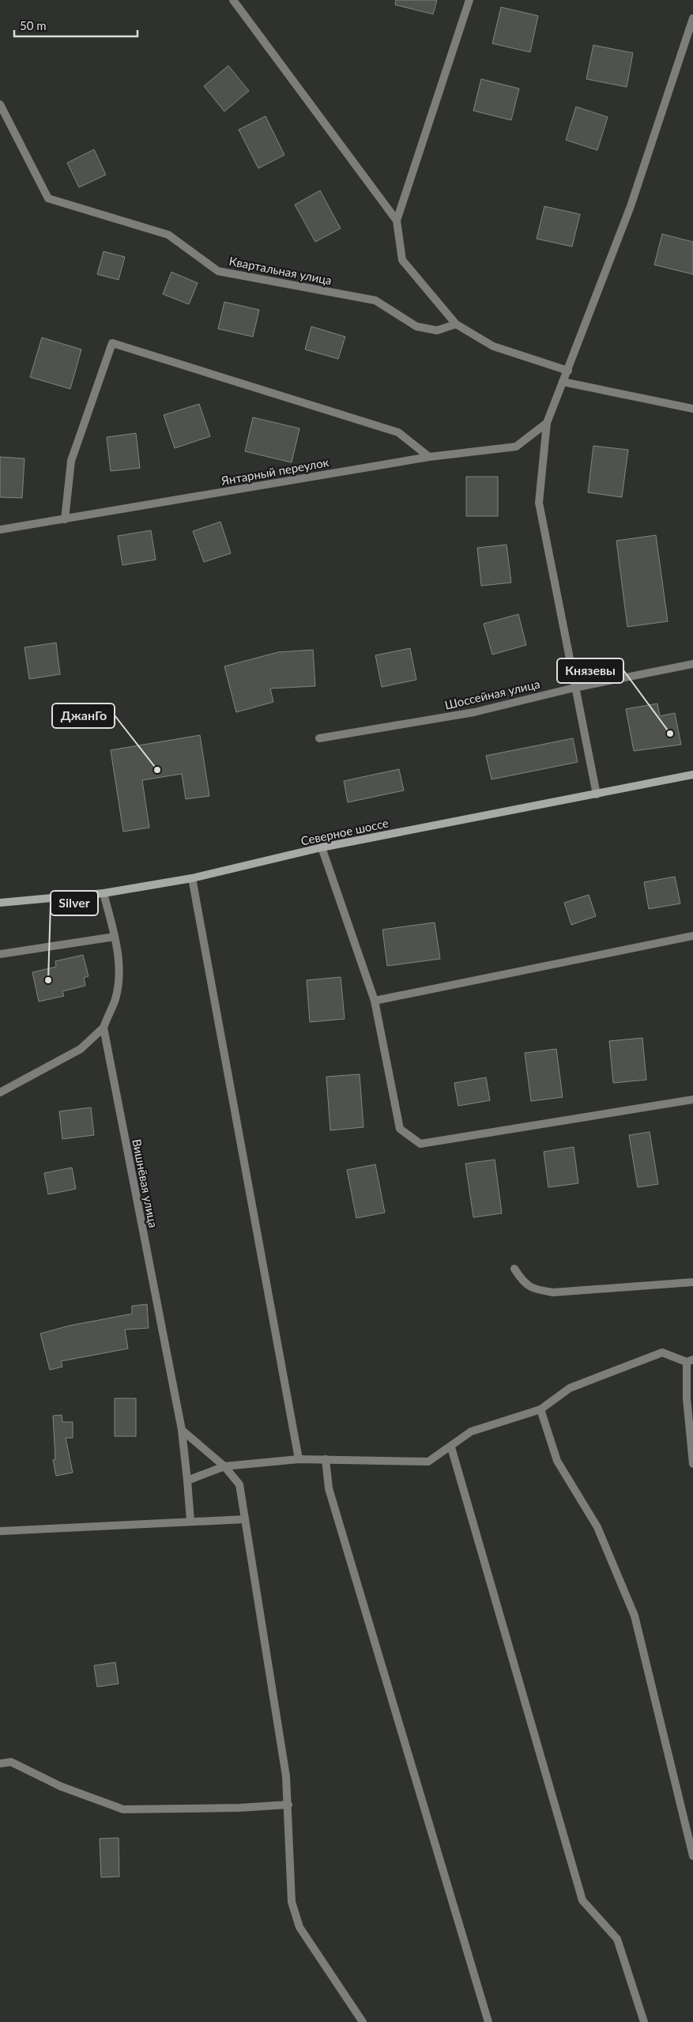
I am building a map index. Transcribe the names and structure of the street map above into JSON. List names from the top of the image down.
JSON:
{
  "streets": {
    "main road": ["Северное шоссе"],
    "street": [
      "Квартальная улица",
      "Янтарный переулок",
      "Шоссейная улица",
      "Вишнёвая улица"
    ]
  },
  "places": ["Князевы", "ДжанГо", "Silver"],
  "scale_bar": "50 m"
}
